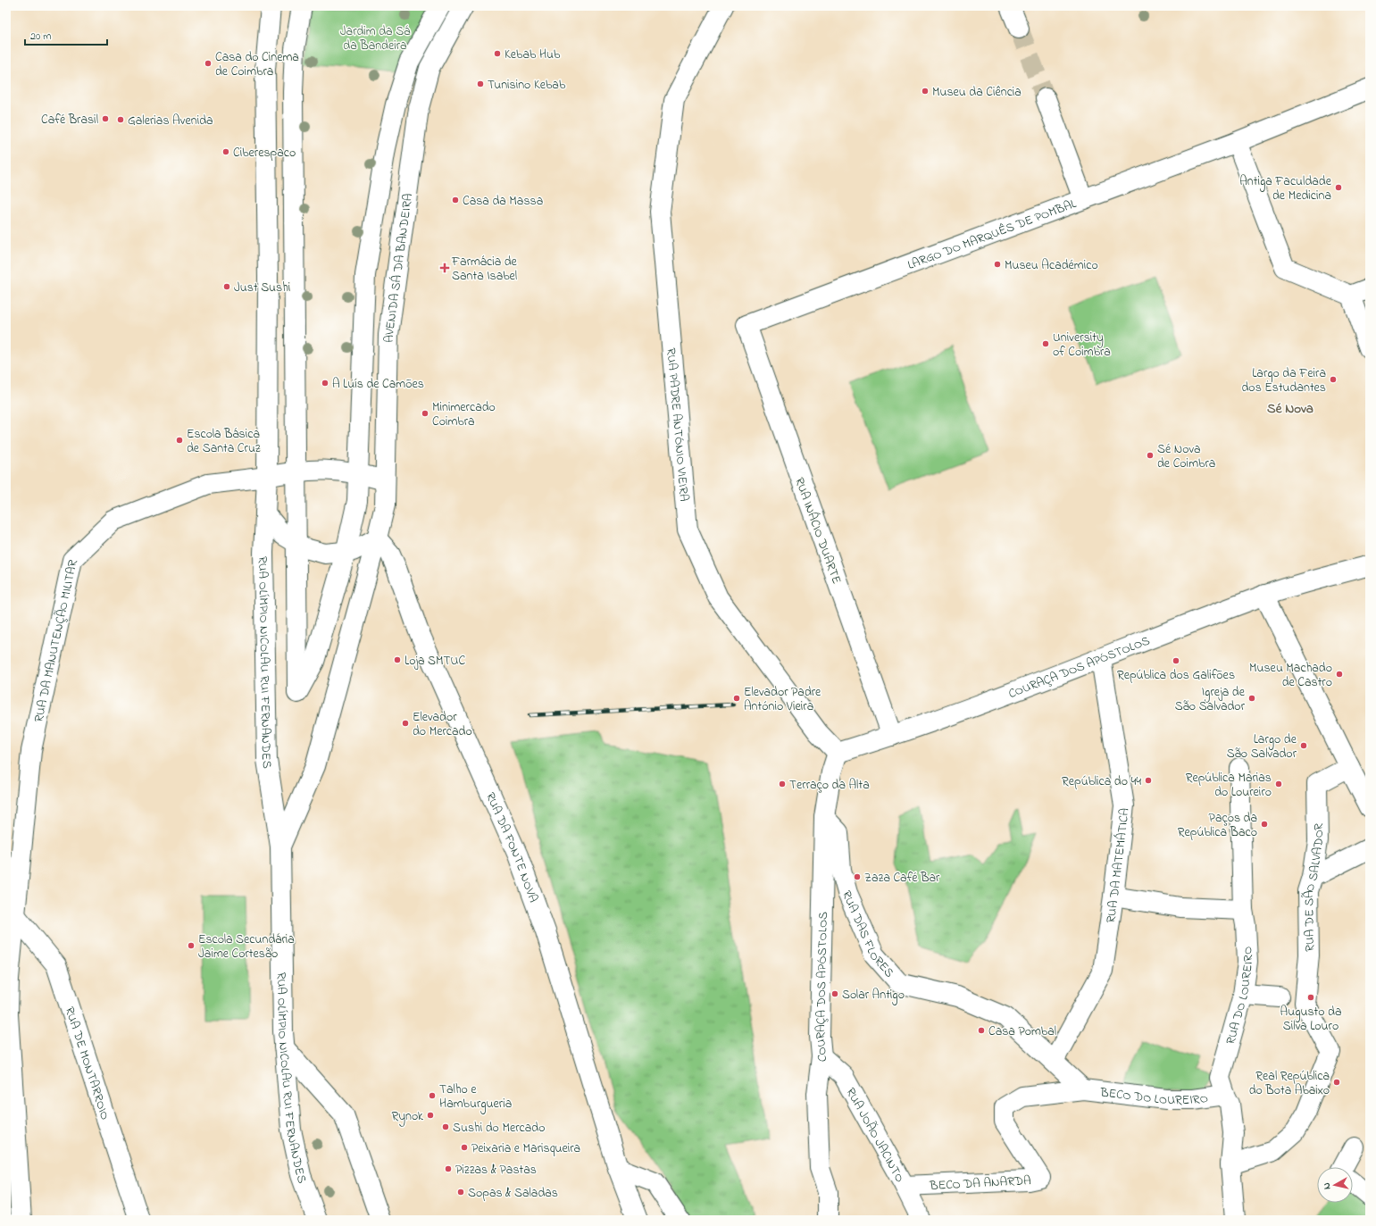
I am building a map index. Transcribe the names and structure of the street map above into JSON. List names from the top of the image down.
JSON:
{
  "streets": {
    "street": [
      "LARGO DO MARQUÊS DE POMBAL",
      "AVENIDA SÁ DA BANDEIRA",
      "RUA PADRE ANTÓNIO VIEIRA",
      "RUA INÁCIO DUARTE",
      "RUA DA MANUTENÇÃO MILITAR",
      "RUA OLÍMPIO NICOLAU RUI FERNANDES",
      "COURAÇA DOS APÓSTOLOS",
      "RUA DA FONTE NOVA",
      "RUA DA MATEMÁTICA",
      "RUA DE SÃO SALVADOR",
      "RUA DAS FLORES",
      "RUA DO LOUREIRO",
      "RUA DE MONTARROIO",
      "BECO DO LOUREIRO",
      "RUA JOÃO JACINTO",
      "BECO DA ANARDA"
    ]
  },
  "crossings": [
    ["LARGO DO MARQUÊS DE POMBAL", "RUA INÁCIO DUARTE"],
    ["AVENIDA SÁ DA BANDEIRA", "RUA DA MANUTENÇÃO MILITAR"],
    ["AVENIDA SÁ DA BANDEIRA", "RUA OLÍMPIO NICOLAU RUI FERNANDES"],
    ["AVENIDA SÁ DA BANDEIRA", "RUA DA FONTE NOVA"],
    ["RUA PADRE ANTÓNIO VIEIRA", "COURAÇA DOS APÓSTOLOS"],
    ["RUA INÁCIO DUARTE", "COURAÇA DOS APÓSTOLOS"],
    ["RUA DA MANUTENÇÃO MILITAR", "RUA OLÍMPIO NICOLAU RUI FERNANDES"],
    ["RUA DA MANUTENÇÃO MILITAR", "RUA DE MONTARROIO"],
    ["RUA OLÍMPIO NICOLAU RUI FERNANDES", "RUA DA FONTE NOVA"],
    ["COURAÇA DOS APÓSTOLOS", "RUA DA MATEMÁTICA"],
    ["COURAÇA DOS APÓSTOLOS", "RUA DAS FLORES"],
    ["COURAÇA DOS APÓSTOLOS", "RUA JOÃO JACINTO"],
    ["RUA DA MATEMÁTICA", "RUA DAS FLORES"],
    ["RUA DE SÃO SALVADOR", "RUA DO LOUREIRO"],
    ["RUA DAS FLORES", "BECO DO LOUREIRO"],
    ["RUA DO LOUREIRO", "BECO DO LOUREIRO"],
    ["BECO DO LOUREIRO", "BECO DA ANARDA"],
    ["RUA JOÃO JACINTO", "BECO DA ANARDA"]
  ],
  "districts": ["Sé Nova"],
  "parks": ["Jardim da Sá da Bandeira"],
  "places": {
    "other": [
      "Kebab Hub",
      "Casa do Cinema de Coimbra",
      "Tunisino Kebab",
      "Museu da Ciência",
      "Café Brasil",
      "Galerias Avenida",
      "Ciberespaco",
      "Antiga Faculdade de Medicina",
      "Casa da Massa",
      "Museu Académico",
      "Just Sushi",
      "University of Coimbra",
      "Largo da Feira dos Estudantes",
      "A Luís de Camões",
      "Minimercado Coimbra",
      "Escola Básica de Santa Cruz",
      "Sé Nova de Coimbra",
      "Loja SMTUC",
      "República dos Galifões",
      "Museu Machado de Castro",
      "Elevador Padre António Vieira",
      "Igreja de São Salvador",
      "Elevador do Mercado",
      "Largo de São Salvador",
      "República do 44",
      "Terraço da Alta",
      "República Marias do Loureiro",
      "Paços da República Baco",
      "Zaza Café Bar",
      "Escola Secundária Jaime Cortesão",
      "Solar Antigo",
      "Augusto da Silva Louro",
      "Casa Pombal",
      "Real República do Bota Abaixo",
      "Talho e Hamburgueria",
      "Rynok",
      "Sushi do Mercado",
      "Peixaria e Marisqueira",
      "Pizzas & Pastas",
      "Sopas & Saladas"
    ],
    "health": ["Farmácia de Santa Isabel"]
  },
  "scale_bar": "20 m",
  "north": "left"
}
